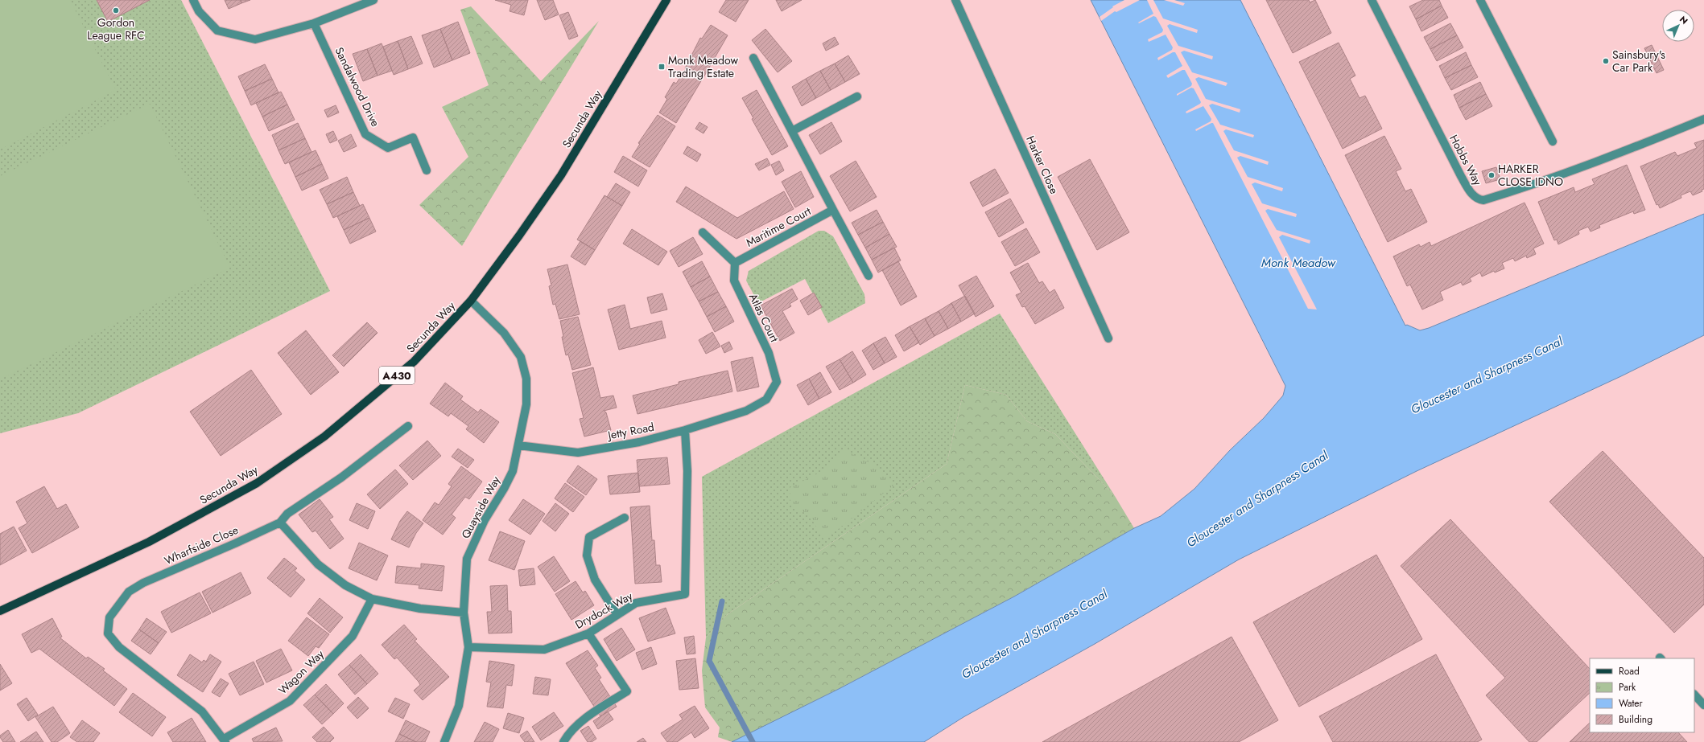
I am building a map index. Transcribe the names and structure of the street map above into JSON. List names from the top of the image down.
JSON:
{
  "streets": {
    "main road": ["Secunda Way", "A430"],
    "street": [
      "Sandalwood Drive",
      "Hobbs Way",
      "Harker Close",
      "Maritime Court",
      "Atlas Court",
      "Jetty Road",
      "Quayside Way",
      "Wharfside Close",
      "Drydock Way",
      "Wagon Way"
    ]
  },
  "crossings": [
    ["Secunda Way", "Quayside Way"],
    ["Maritime Court", "Atlas Court"],
    ["Atlas Court", "Jetty Road"],
    ["Jetty Road", "Quayside Way"],
    ["Jetty Road", "Drydock Way"],
    ["Quayside Way", "Drydock Way"],
    ["Wharfside Close", "Wagon Way"]
  ],
  "water": ["Monk Meadow", "Gloucester and Sharpness Canal"],
  "places": {
    "other": ["Gordon League RFC", "Sainsbury's Car Park", "HARKER CLOSE IDNO"],
    "transit": ["Monk Meadow Trading Estate"]
  },
  "legend": [
    "Road",
    "Park",
    "Water",
    "Building"
  ],
  "north": "top right"
}
